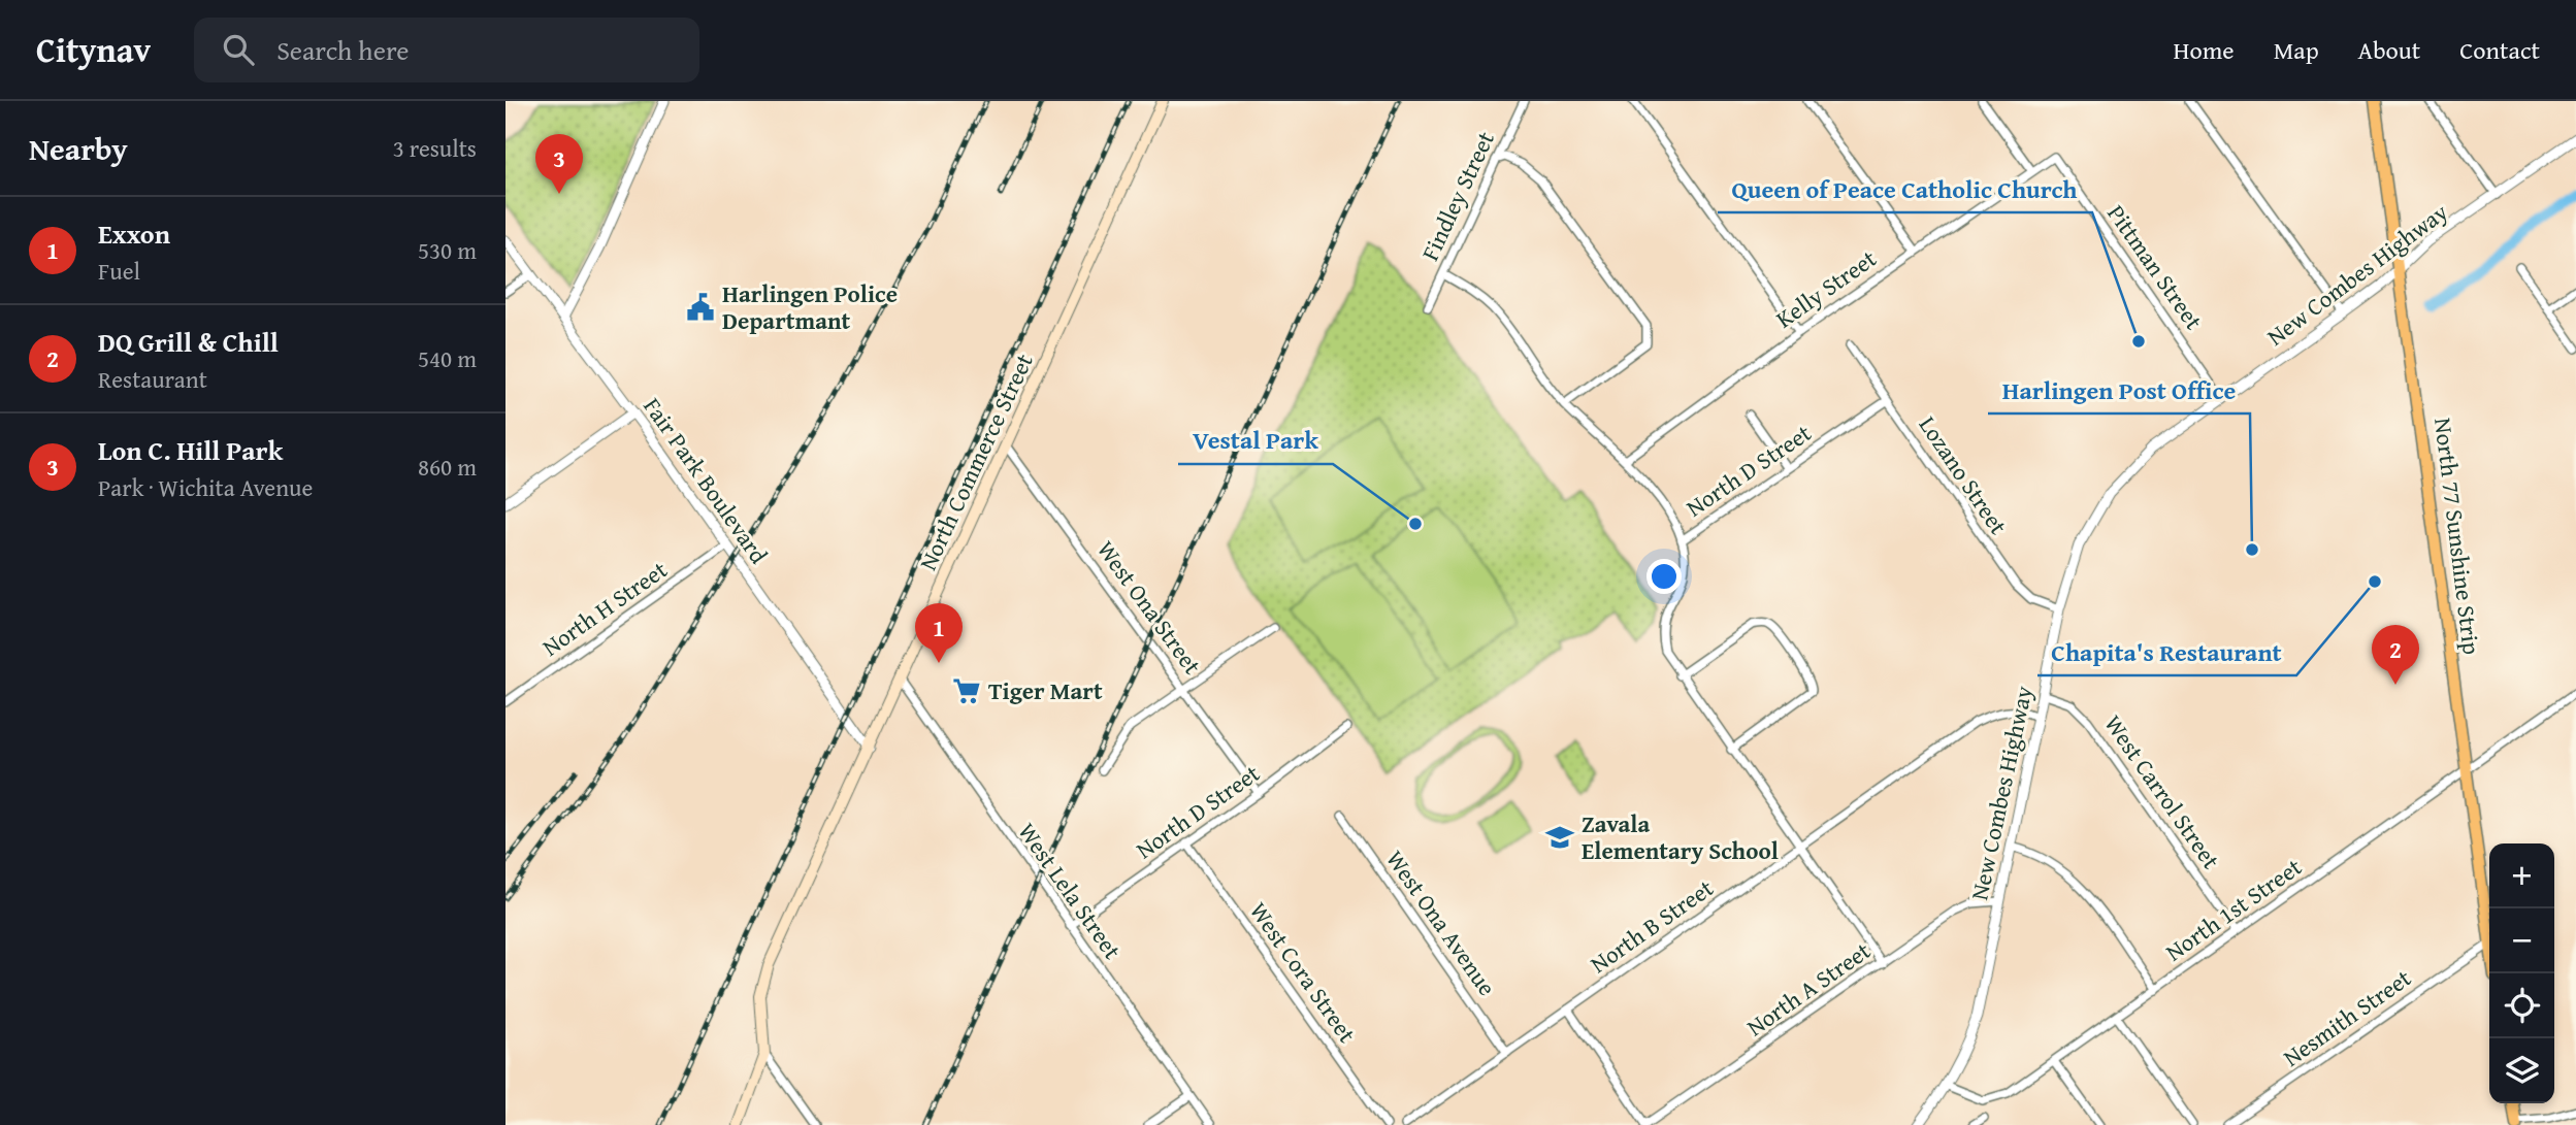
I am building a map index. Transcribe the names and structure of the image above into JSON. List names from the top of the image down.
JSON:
{
  "streets": {
    "main road": ["North Commerce Street", "North 77 Sunshine Strip"],
    "street": [
      "Findley Street",
      "Pittman Street",
      "New Combes Highway",
      "Kelly Street",
      "North D Street",
      "Lozano Street",
      "Fair Park Boulevard",
      "West Ona Street",
      "North H Street",
      "West Carrol Street",
      "West Lela Street",
      "North 1st Street",
      "West Ona Avenue",
      "North B Street",
      "West Cora Street",
      "North A Street",
      "Nesmith Street"
    ]
  },
  "crossings": [
    ["Pittman Street", "New Combes Highway"],
    ["Pittman Street", "Kelly Street"],
    ["New Combes Highway", "Lozano Street"],
    ["New Combes Highway", "North 77 Sunshine Strip"],
    ["New Combes Highway", "West Carrol Street"],
    ["New Combes Highway", "North 1st Street"],
    ["New Combes Highway", "North B Street"],
    ["New Combes Highway", "North A Street"],
    ["North Commerce Street", "Fair Park Boulevard"],
    ["North Commerce Street", "West Ona Street"],
    ["North Commerce Street", "West Lela Street"],
    ["North D Street", "Lozano Street"],
    ["North D Street", "West Ona Street"],
    ["North D Street", "West Lela Street"],
    ["North D Street", "North B Street"],
    ["North D Street", "West Cora Street"],
    ["North D Street", "North A Street"],
    ["Fair Park Boulevard", "North H Street"],
    ["North 77 Sunshine Strip", "North 1st Street"],
    ["West Carrol Street", "North 1st Street"],
    ["West Ona Avenue", "North B Street"]
  ],
  "places": {
    "public building": ["Harlingen Police Departmant"],
    "other": [
      "Queen of Peace Catholic Church",
      "Vestal Park",
      "Harlingen Post Office",
      "Chapita's Restaurant"
    ],
    "supermarket": ["Tiger Mart"],
    "school or university": ["Zavala Elementary School"]
  },
  "page": {
    "header": "Citynav",
    "search": "Search here",
    "nav": [
      "Home",
      "Map",
      "About",
      "Contact"
    ],
    "heading": ["Nearby", "3 results"],
    "pins": ["3", "1", "2"],
    "list": [
      {
        "mark": "1",
        "name": "Exxon",
        "note": "Fuel",
        "value": "530 m"
      },
      {
        "mark": "2",
        "name": "DQ Grill & Chill",
        "note": "Restaurant",
        "value": "540 m"
      },
      {
        "mark": "3",
        "name": "Lon C. Hill Park",
        "note": "Park · Wichita Avenue",
        "value": "860 m"
      }
    ],
    "map_buttons": ["+", "−"]
  }
}
